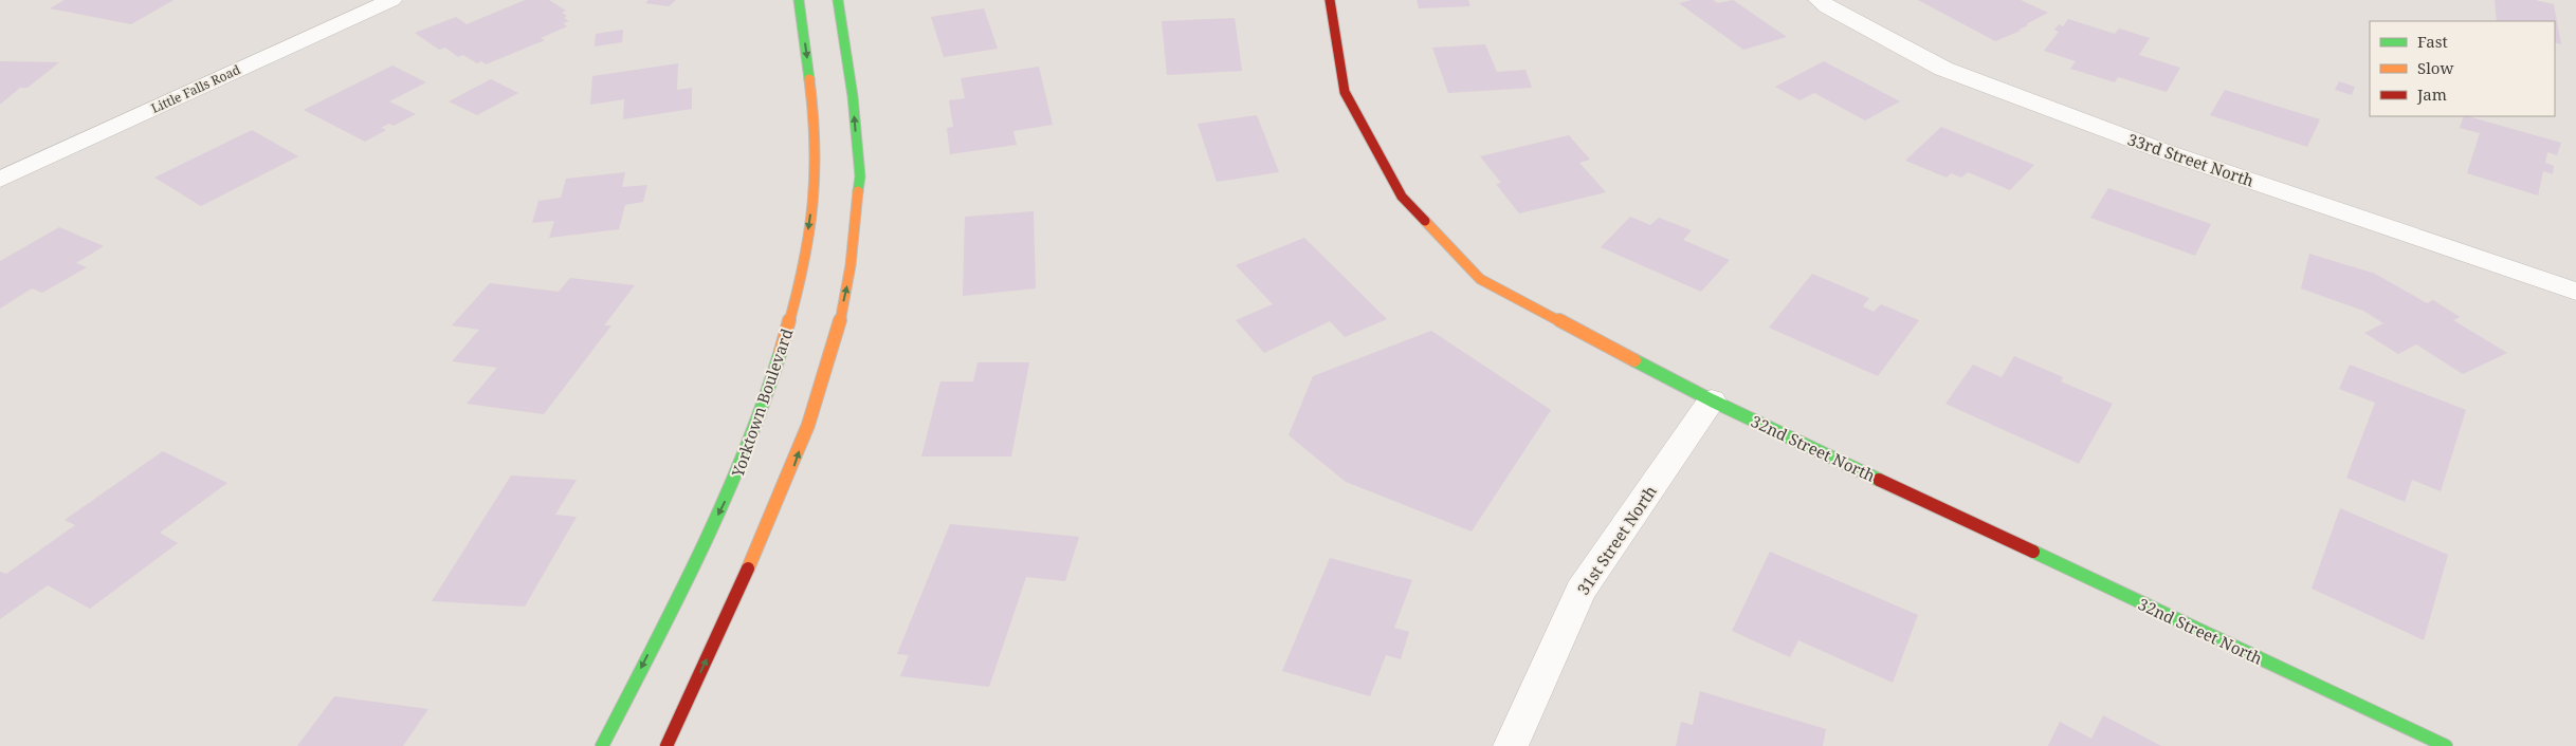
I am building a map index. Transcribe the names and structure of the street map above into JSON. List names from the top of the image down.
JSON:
{
  "streets": {
    "street": [
      "Little Falls Road",
      "33rd Street North",
      "Yorktown Boulevard",
      "32nd Street North",
      "31st Street North"
    ]
  },
  "crossings": [
    ["32nd Street North", "31st Street North"]
  ],
  "legend": ["Fast", "Slow", "Jam"]
}
